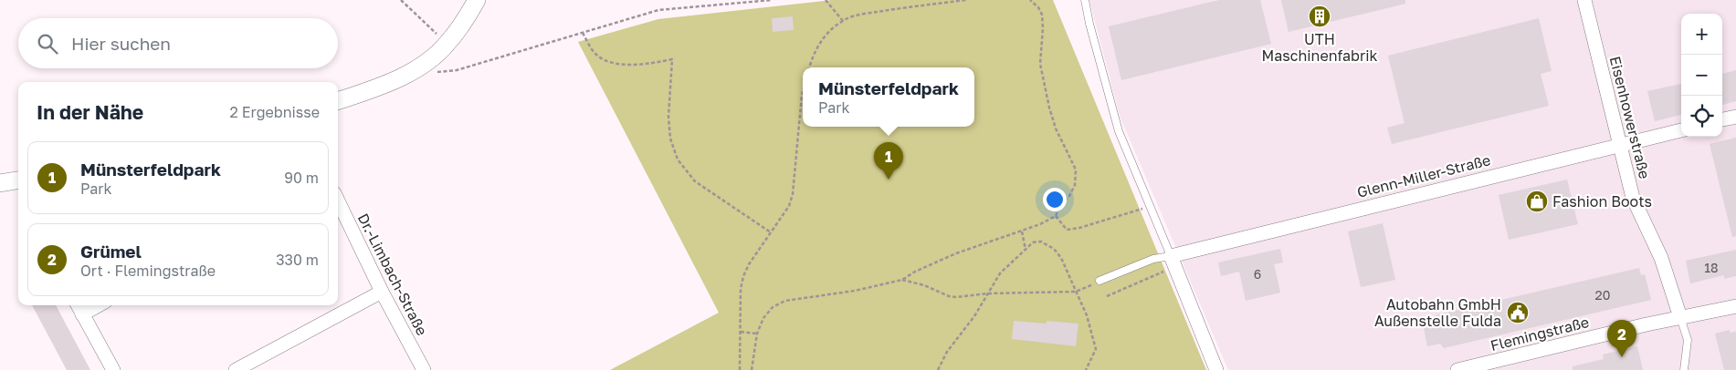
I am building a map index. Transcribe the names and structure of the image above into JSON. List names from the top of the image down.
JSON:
{
  "streets": {
    "street": [
      "Eisenhowerstraße",
      "Glenn-Miller-Straße",
      "Dr.-Limbach-Straße",
      "Flemingstraße"
    ]
  },
  "crossings": [
    ["Eisenhowerstraße", "Glenn-Miller-Straße"],
    ["Eisenhowerstraße", "Flemingstraße"]
  ],
  "places": {
    "building": ["UTH Maschinenfabrik"],
    "shop": ["Fashion Boots"],
    "public building": ["Autobahn GmbH Außenstelle Fulda"]
  },
  "house_numbers": ["18", "6", "20"],
  "page": {
    "map_buttons": ["+", "−"],
    "search": "Hier suchen",
    "popup": ["Münsterfeldpark", "Park"],
    "heading": ["In der Nähe", "2 Ergebnisse"],
    "list": [
      {
        "mark": "1",
        "name": "Münsterfeldpark",
        "note": "Park",
        "value": "90 m"
      },
      {
        "mark": "2",
        "name": "Grümel",
        "note": "Ort · Flemingstraße",
        "value": "330 m"
      }
    ],
    "pins": ["1", "2"]
  }
}
